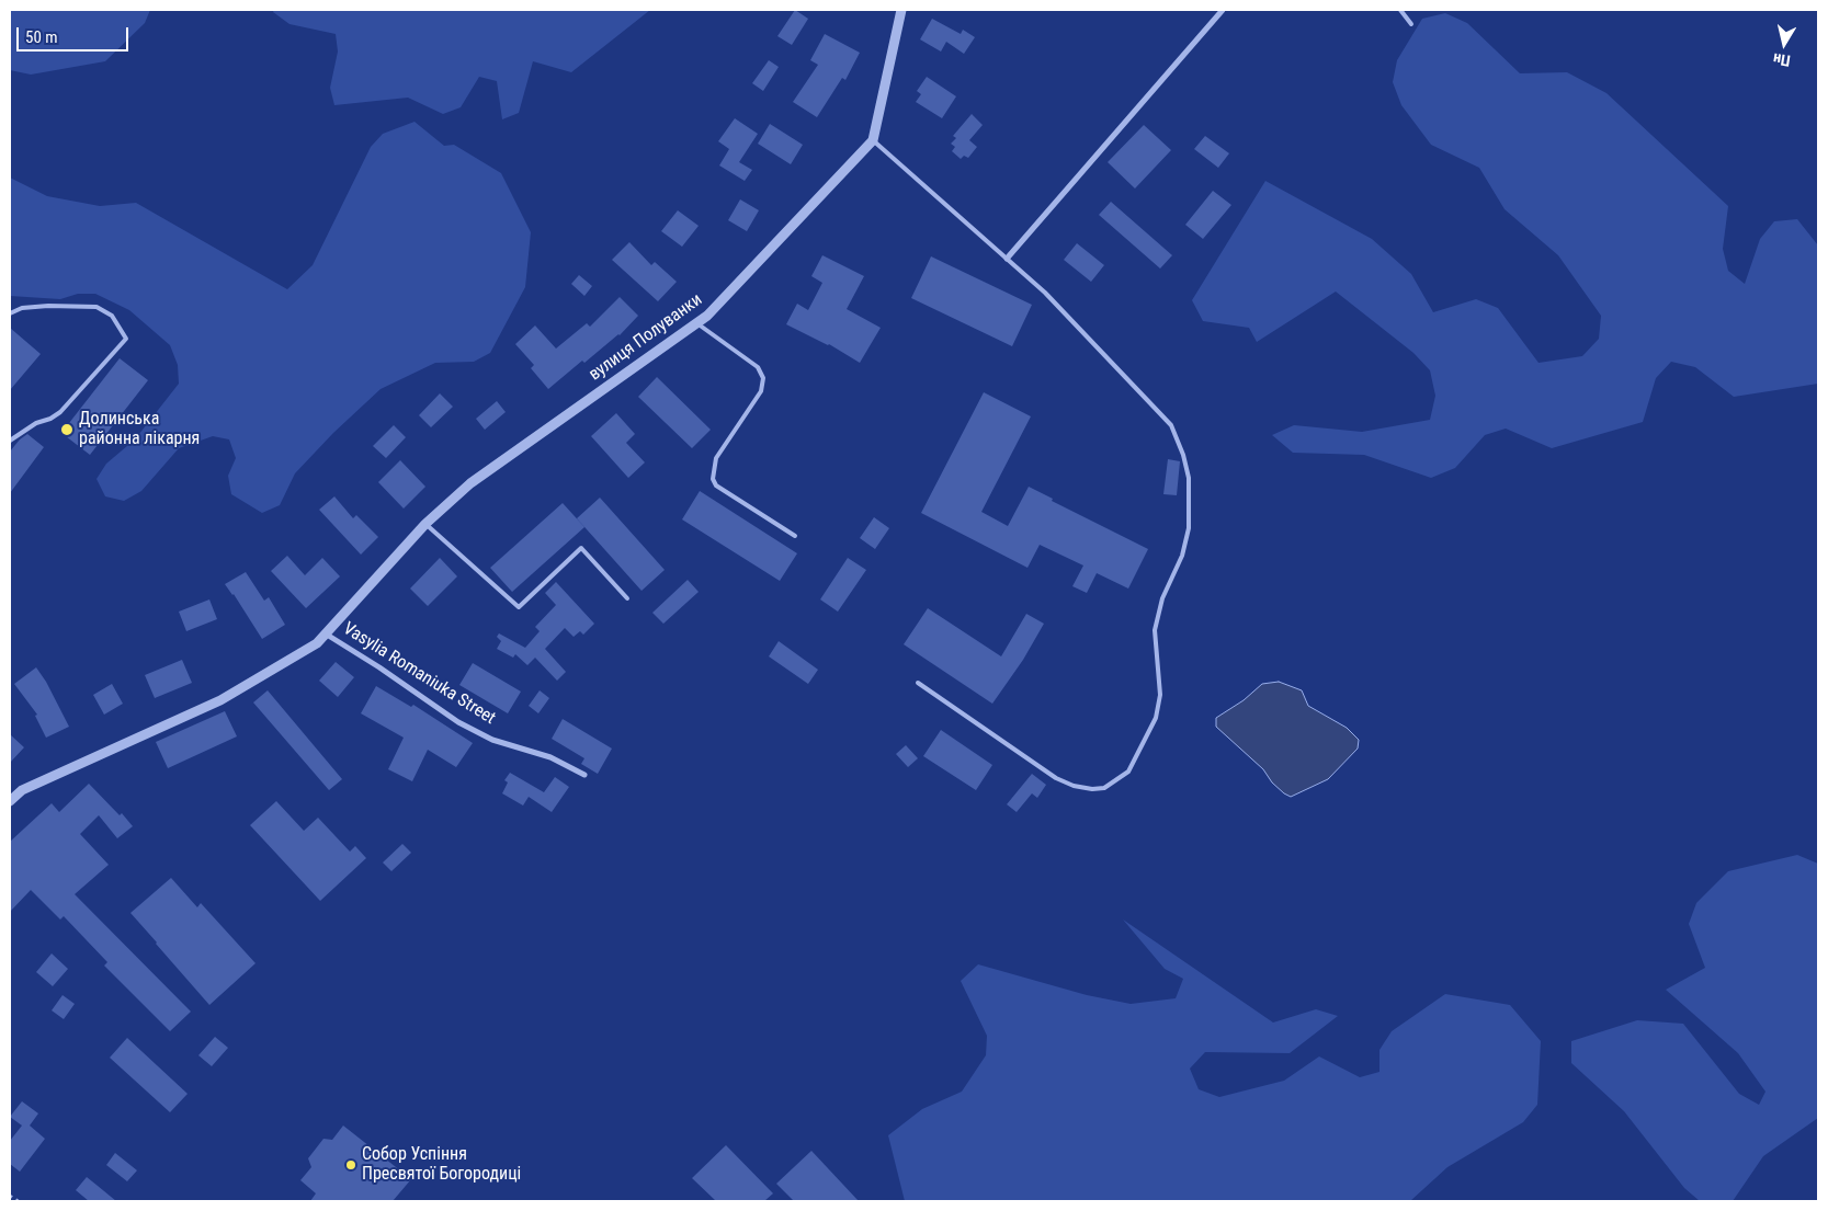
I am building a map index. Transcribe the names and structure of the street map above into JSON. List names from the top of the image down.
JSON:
{
  "streets": {
    "street": ["вулиця Полуванки", "Vasylia Romaniuka Street"]
  },
  "crossings": [
    ["вулиця Полуванки", "Vasylia Romaniuka Street"]
  ],
  "places": ["Долинська районна лікарня", "Собор Успіння Пресвятої Богородиці"],
  "scale_bar": "50 m",
  "north": "bottom"
}
